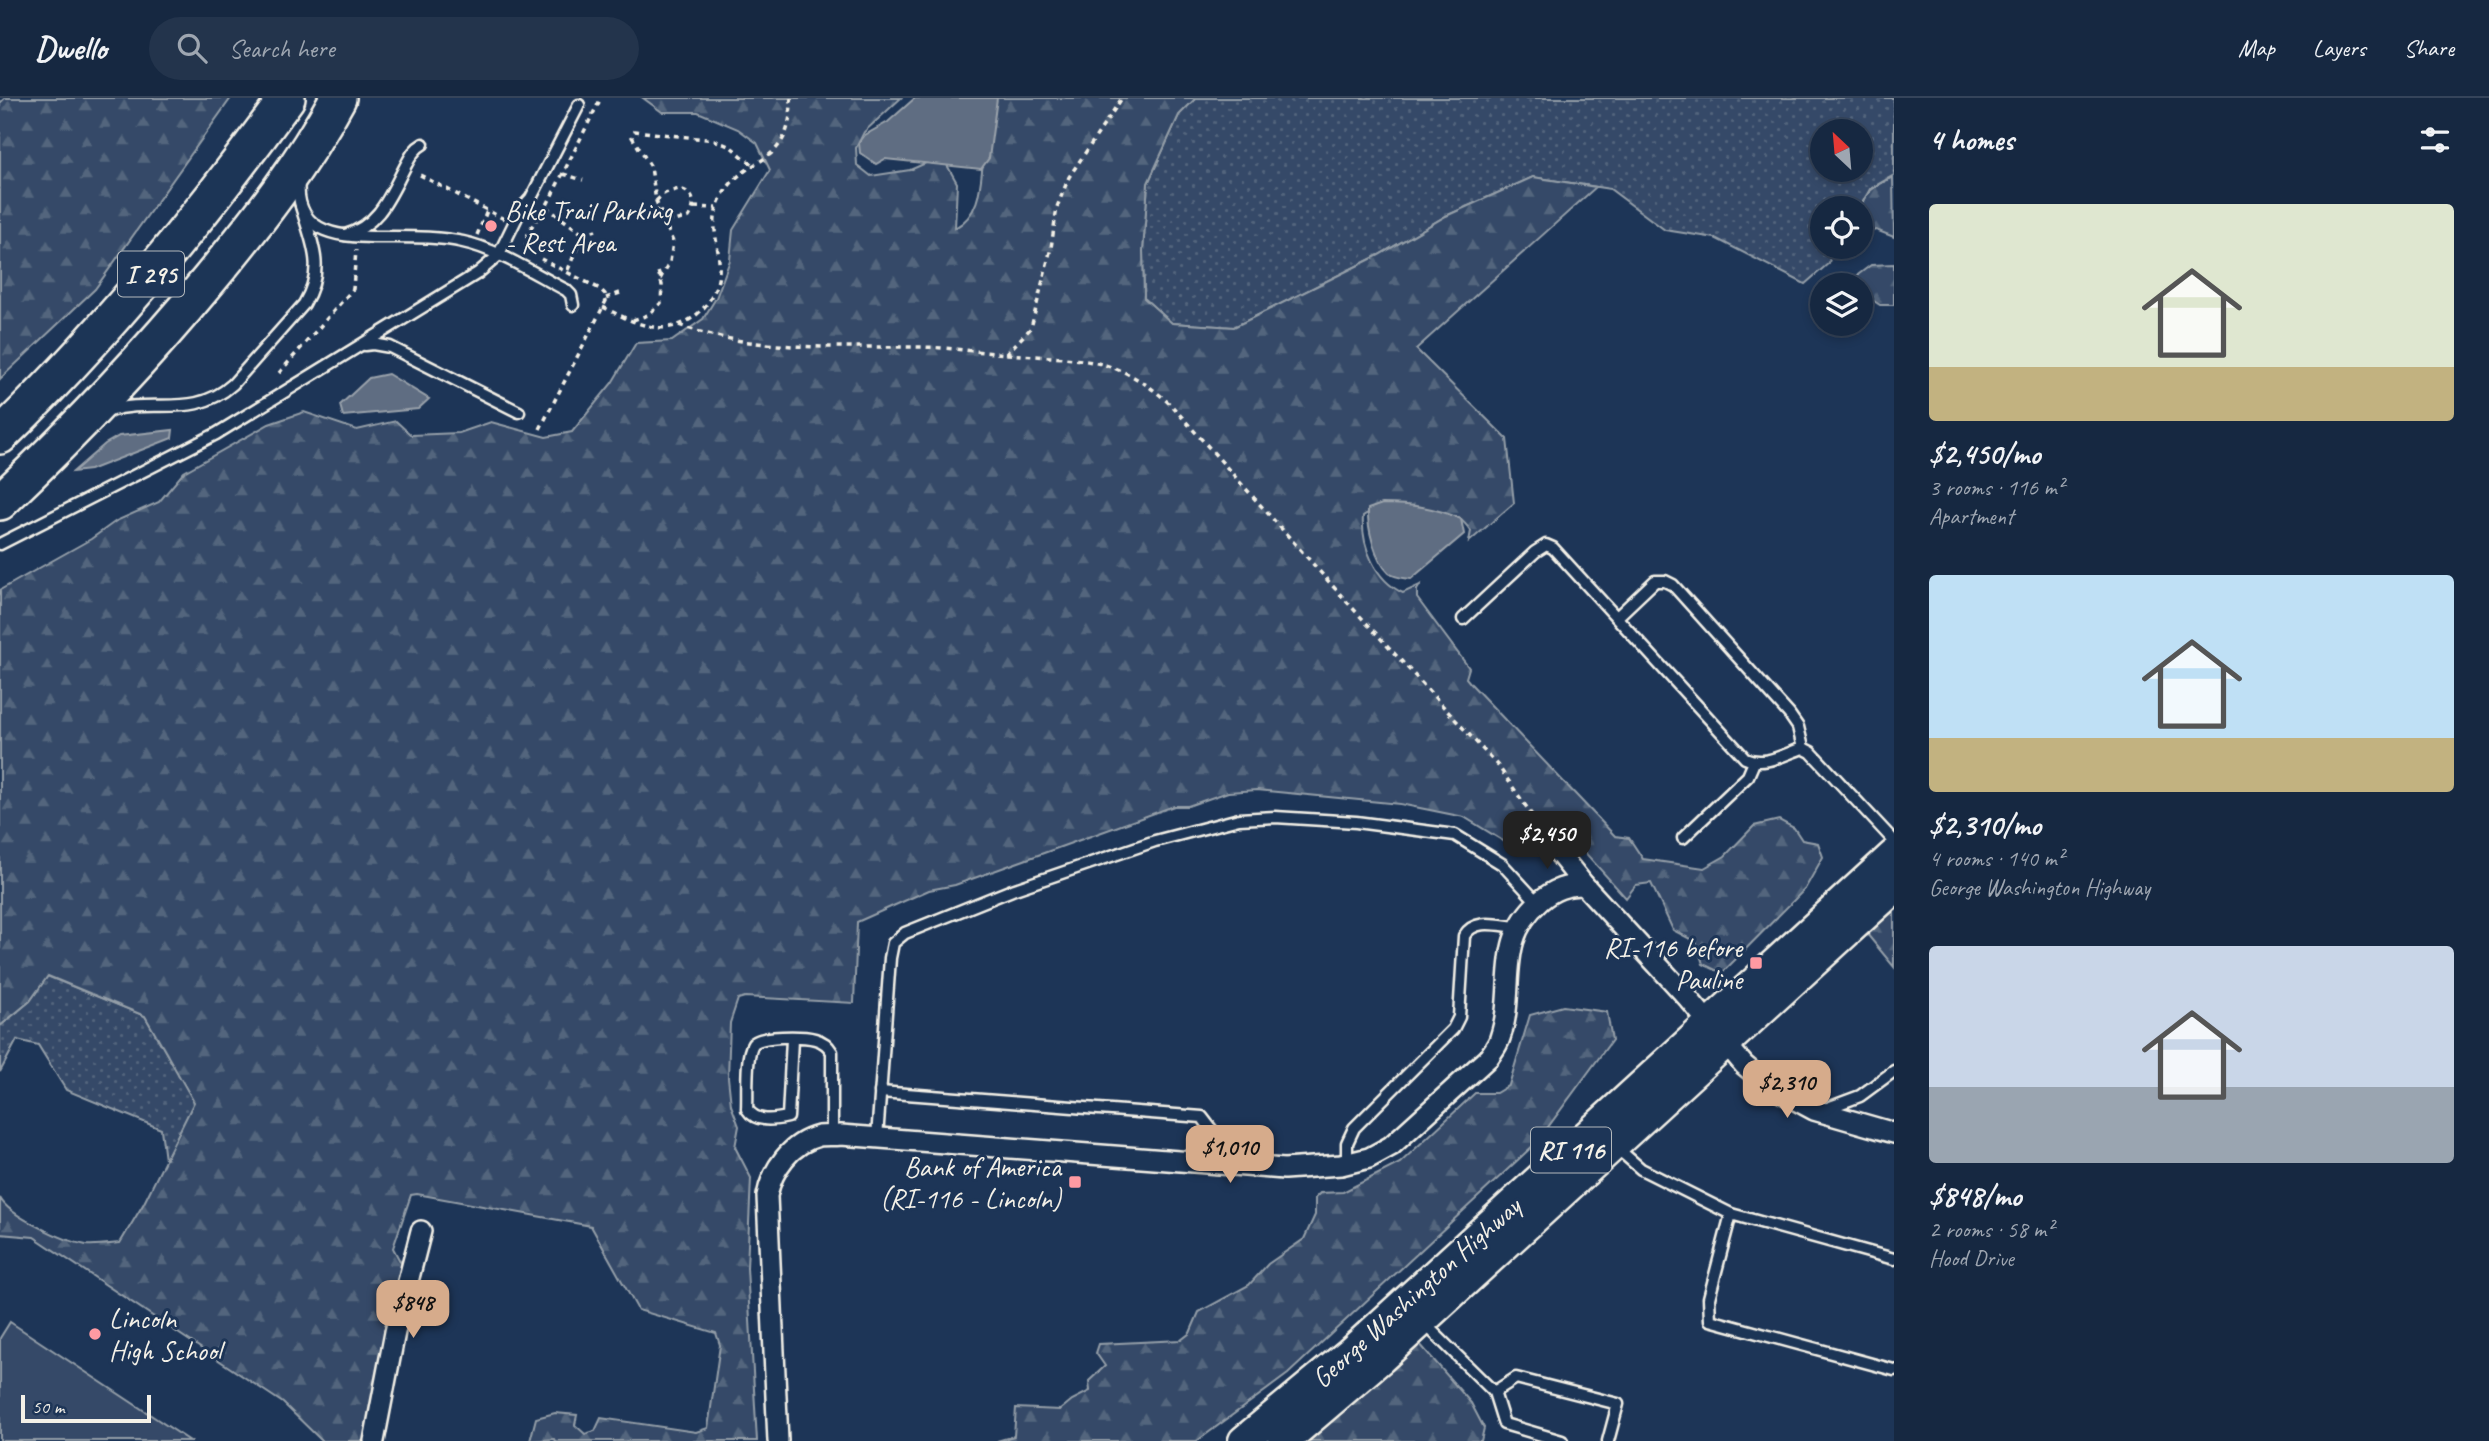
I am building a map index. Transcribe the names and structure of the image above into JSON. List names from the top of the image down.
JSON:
{
  "streets": {
    "highway": ["I 295"],
    "main road": ["RI 116", "George Washington Highway"]
  },
  "places": {
    "other": ["Bike Trail Parking - Rest Area", "Lincoln High School"],
    "transit": ["RI-116 before Pauline", "Bank of America (RI-116 - Lincoln)"]
  },
  "scale_bar": "50 m",
  "north": "top left",
  "page": {
    "header": "Dwello",
    "search": "Search here",
    "nav": ["Map", "Layers", "Share"],
    "heading": "4 homes",
    "list": [
      {
        "name": "$2,450/mo",
        "note": "3 rooms · 116 m² · Apartment"
      },
      {
        "name": "$2,310/mo",
        "note": "4 rooms · 140 m² · George Washington Highway"
      },
      {
        "name": "$848/mo",
        "note": "2 rooms · 58 m² · Hood Drive"
      }
    ],
    "price": [
      "$2,450",
      "$2,310",
      "$1,010",
      "$848"
    ],
    "scale": "50 m"
  }
}
